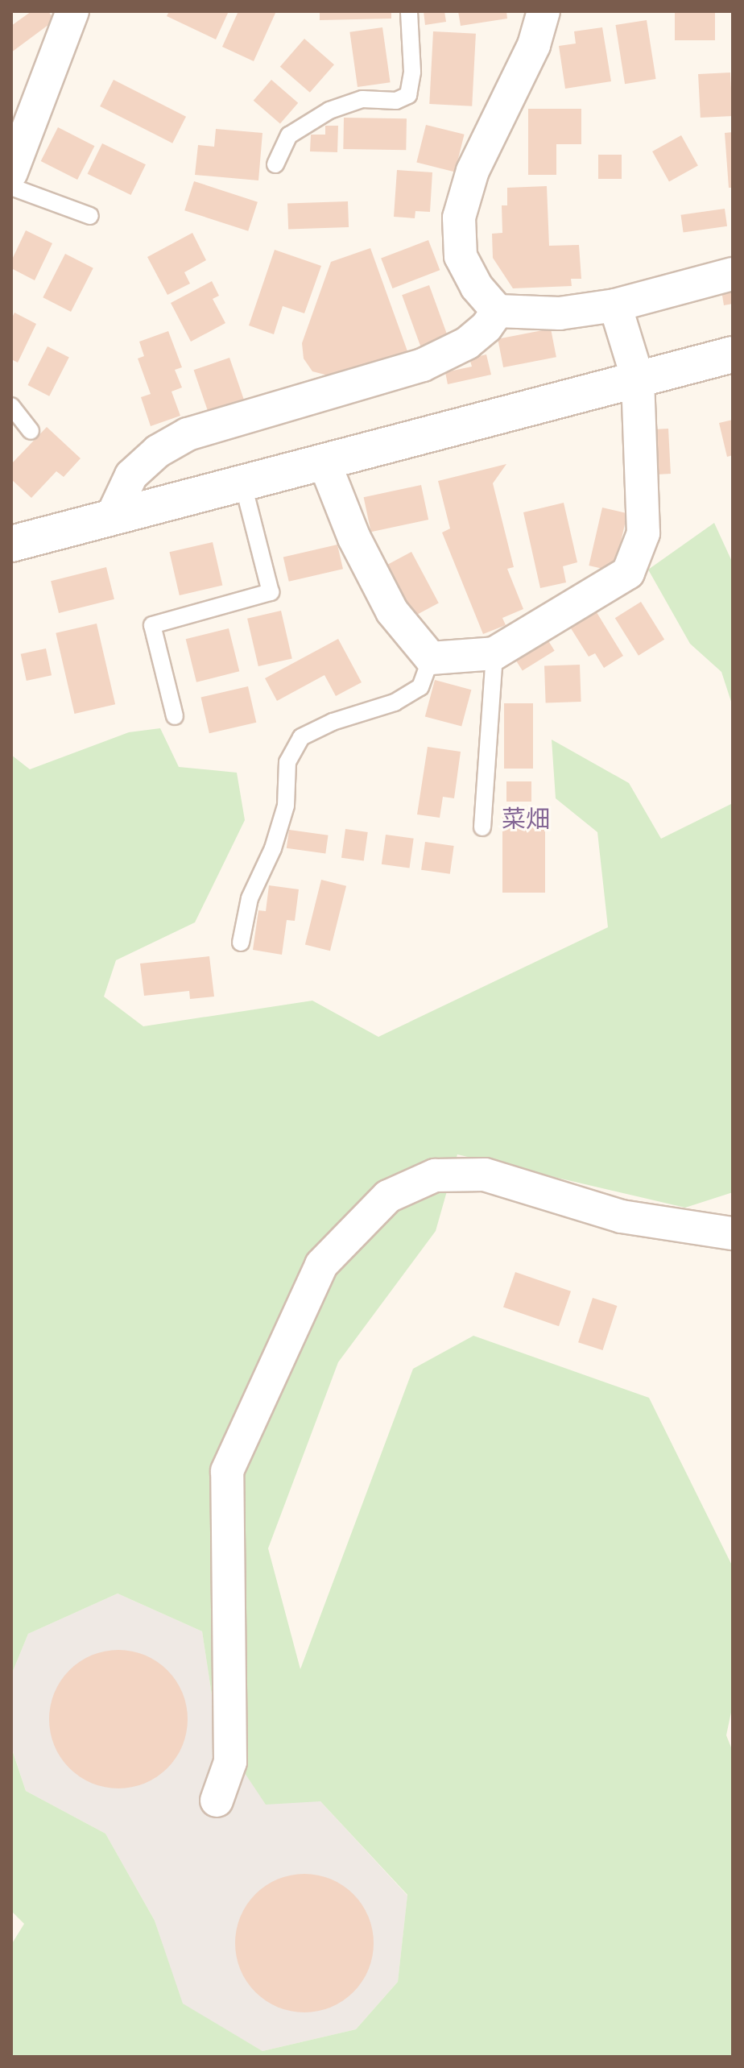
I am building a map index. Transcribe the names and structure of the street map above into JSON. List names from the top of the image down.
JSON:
{
  "districts": ["菜畑"]
}
